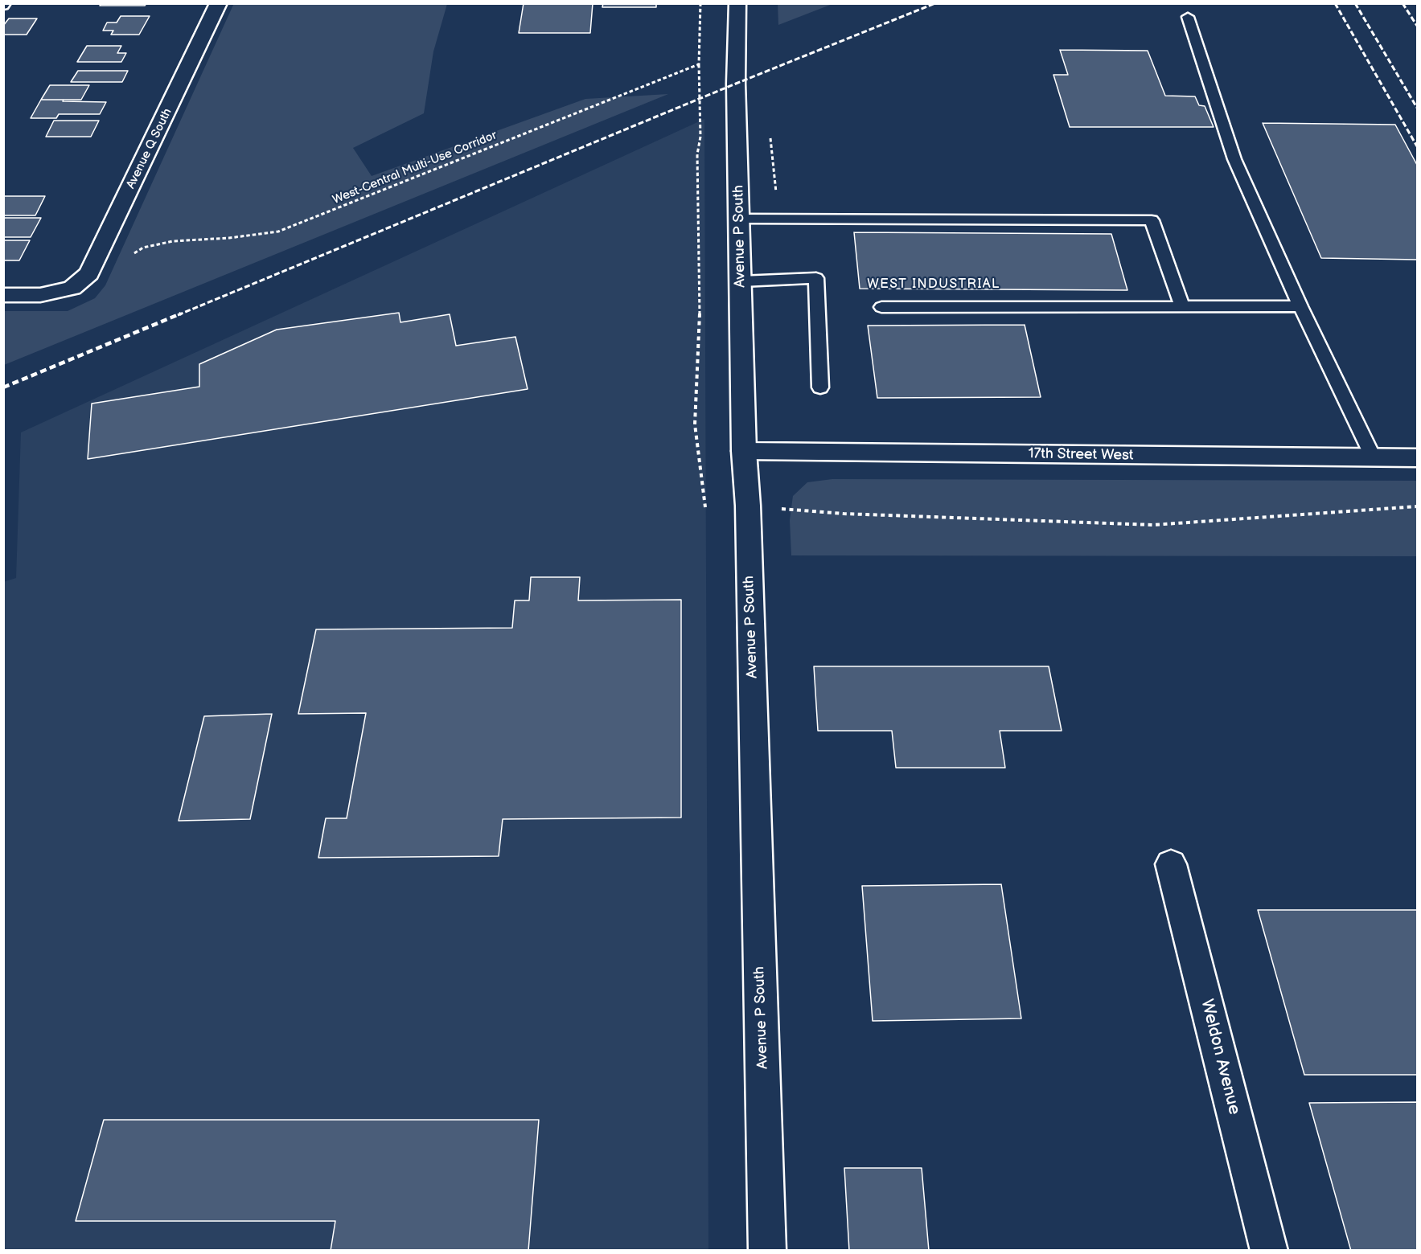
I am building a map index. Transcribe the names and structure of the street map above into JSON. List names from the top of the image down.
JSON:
{
  "streets": {
    "street": [
      "Avenue Q South",
      "Avenue P South",
      "17th Street West",
      "Weldon Avenue"
    ],
    "path": ["West-Central Multi-Use Corridor"]
  },
  "crossings": [
    ["Avenue P South", "17th Street West"]
  ],
  "districts": ["WEST INDUSTRIAL"]
}
